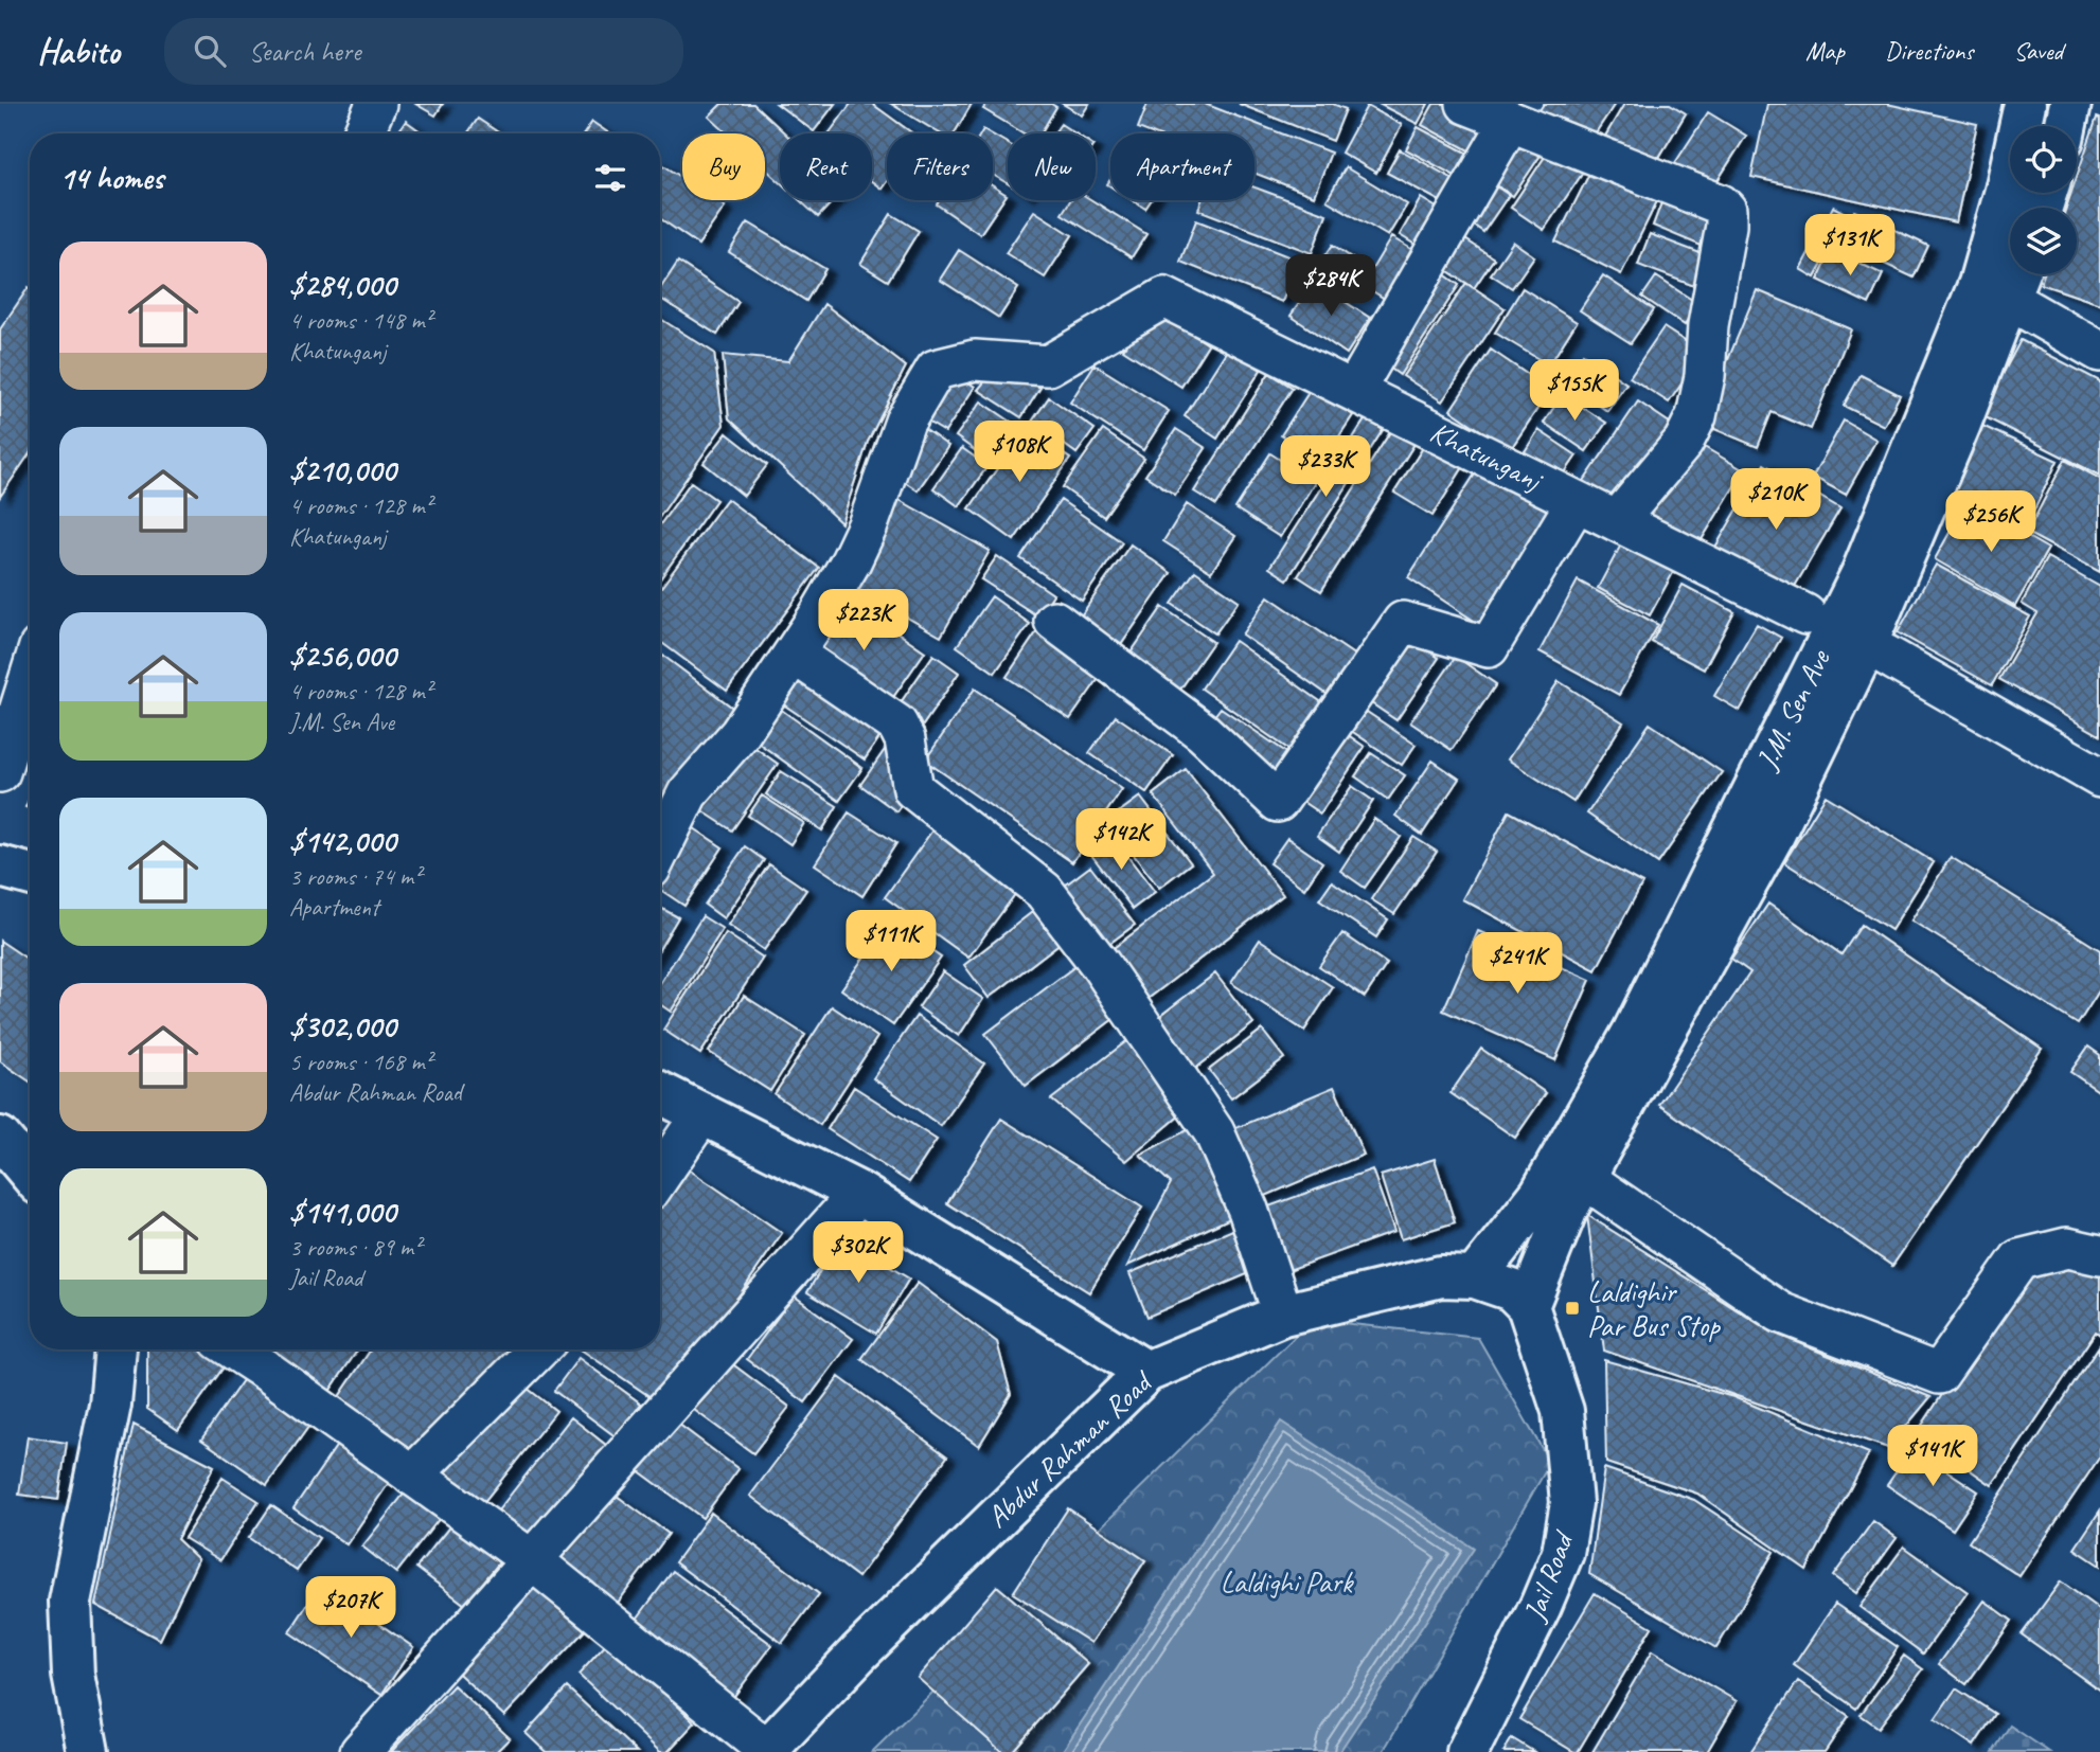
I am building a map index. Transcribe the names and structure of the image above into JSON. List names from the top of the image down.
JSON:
{
  "streets": {
    "main road": ["J.M. Sen Ave", "Abdur Rahman Road", "Jail Road"],
    "street": ["Khatunganj"]
  },
  "crossings": [
    ["J.M. Sen Ave", "Abdur Rahman Road"],
    ["J.M. Sen Ave", "Jail Road"],
    ["Abdur Rahman Road", "Jail Road"]
  ],
  "parks": ["Laldighi Park"],
  "places": {
    "transit": ["Laldighir Par Bus Stop"]
  },
  "page": {
    "header": "Habito",
    "search": "Search here",
    "nav": ["Map", "Directions", "Saved"],
    "chip": [
      "Buy",
      "Rent",
      "Filters",
      "New",
      "Apartment"
    ],
    "heading": "14 homes",
    "price": [
      "$131K",
      "$284K",
      "$155K",
      "$108K",
      "$233K",
      "$210K",
      "$256K",
      "$223K",
      "$142K",
      "$111K",
      "$241K",
      "$302K",
      "$141K",
      "$207K"
    ],
    "list": [
      {
        "name": "$284,000",
        "note": "4 rooms · 148 m² · Khatunganj"
      },
      {
        "name": "$210,000",
        "note": "4 rooms · 128 m² · Khatunganj"
      },
      {
        "name": "$256,000",
        "note": "4 rooms · 128 m² · J.M. Sen Ave"
      },
      {
        "name": "$142,000",
        "note": "3 rooms · 74 m² · Apartment"
      },
      {
        "name": "$302,000",
        "note": "5 rooms · 168 m² · Abdur Rahman Road"
      },
      {
        "name": "$141,000",
        "note": "3 rooms · 89 m² · Jail Road"
      }
    ]
  }
}
